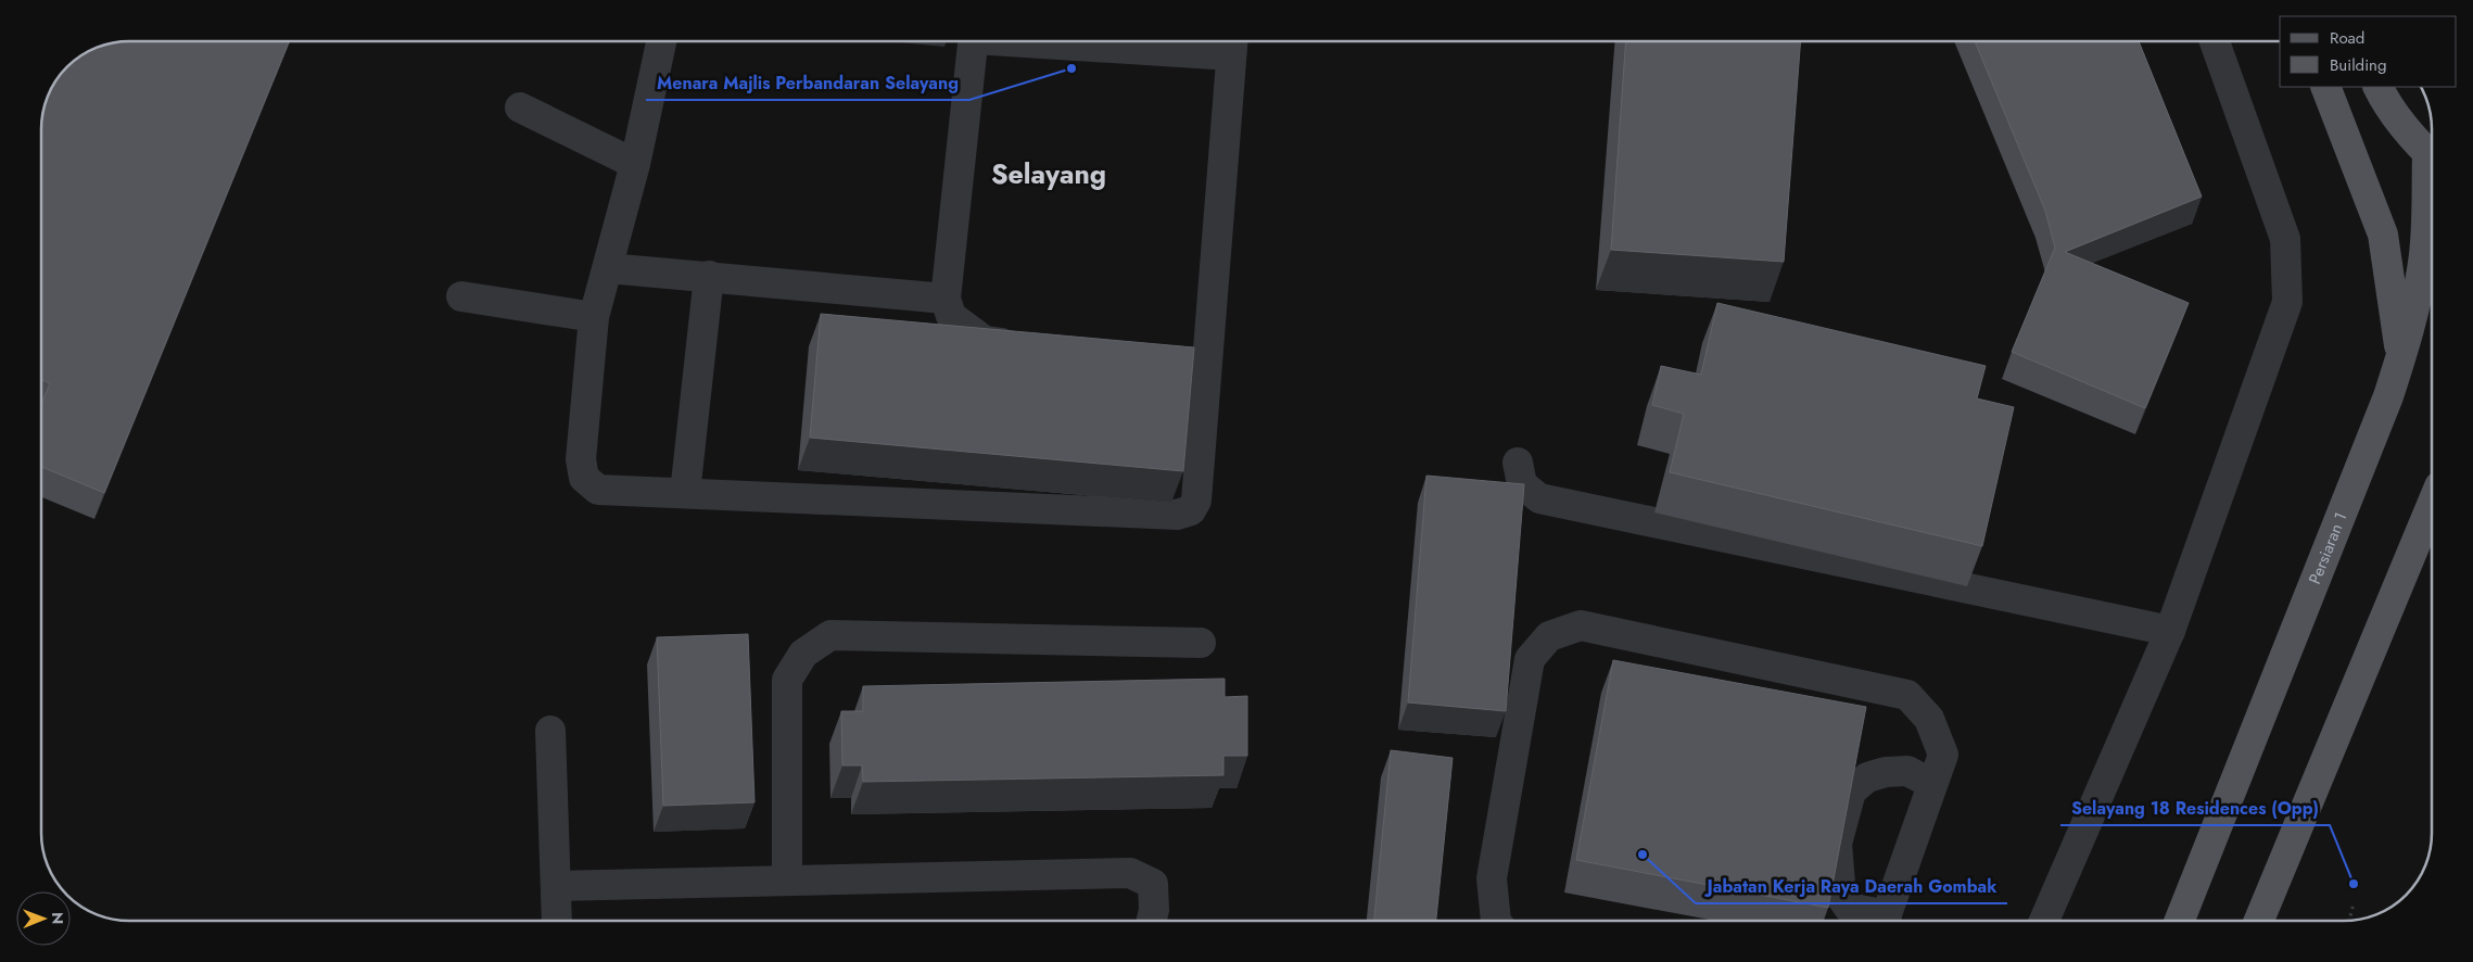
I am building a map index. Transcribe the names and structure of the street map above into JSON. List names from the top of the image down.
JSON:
{
  "streets": {
    "main road": ["Persiaran 1"]
  },
  "districts": ["Selayang"],
  "places": ["Menara Majlis Perbandaran Selayang", "Jabatan Kerja Raya Daerah Gombak", "Selayang 18 Residences (Opp)"],
  "legend": ["Road", "Building"],
  "north": "right"
}
